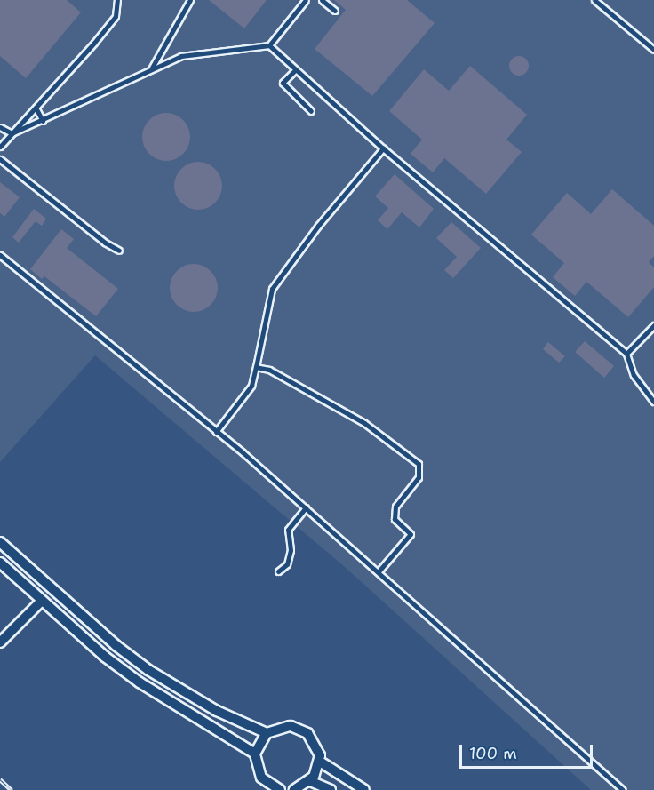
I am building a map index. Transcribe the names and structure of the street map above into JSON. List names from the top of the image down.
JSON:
{
  "scale_bar": "100 m"
}
